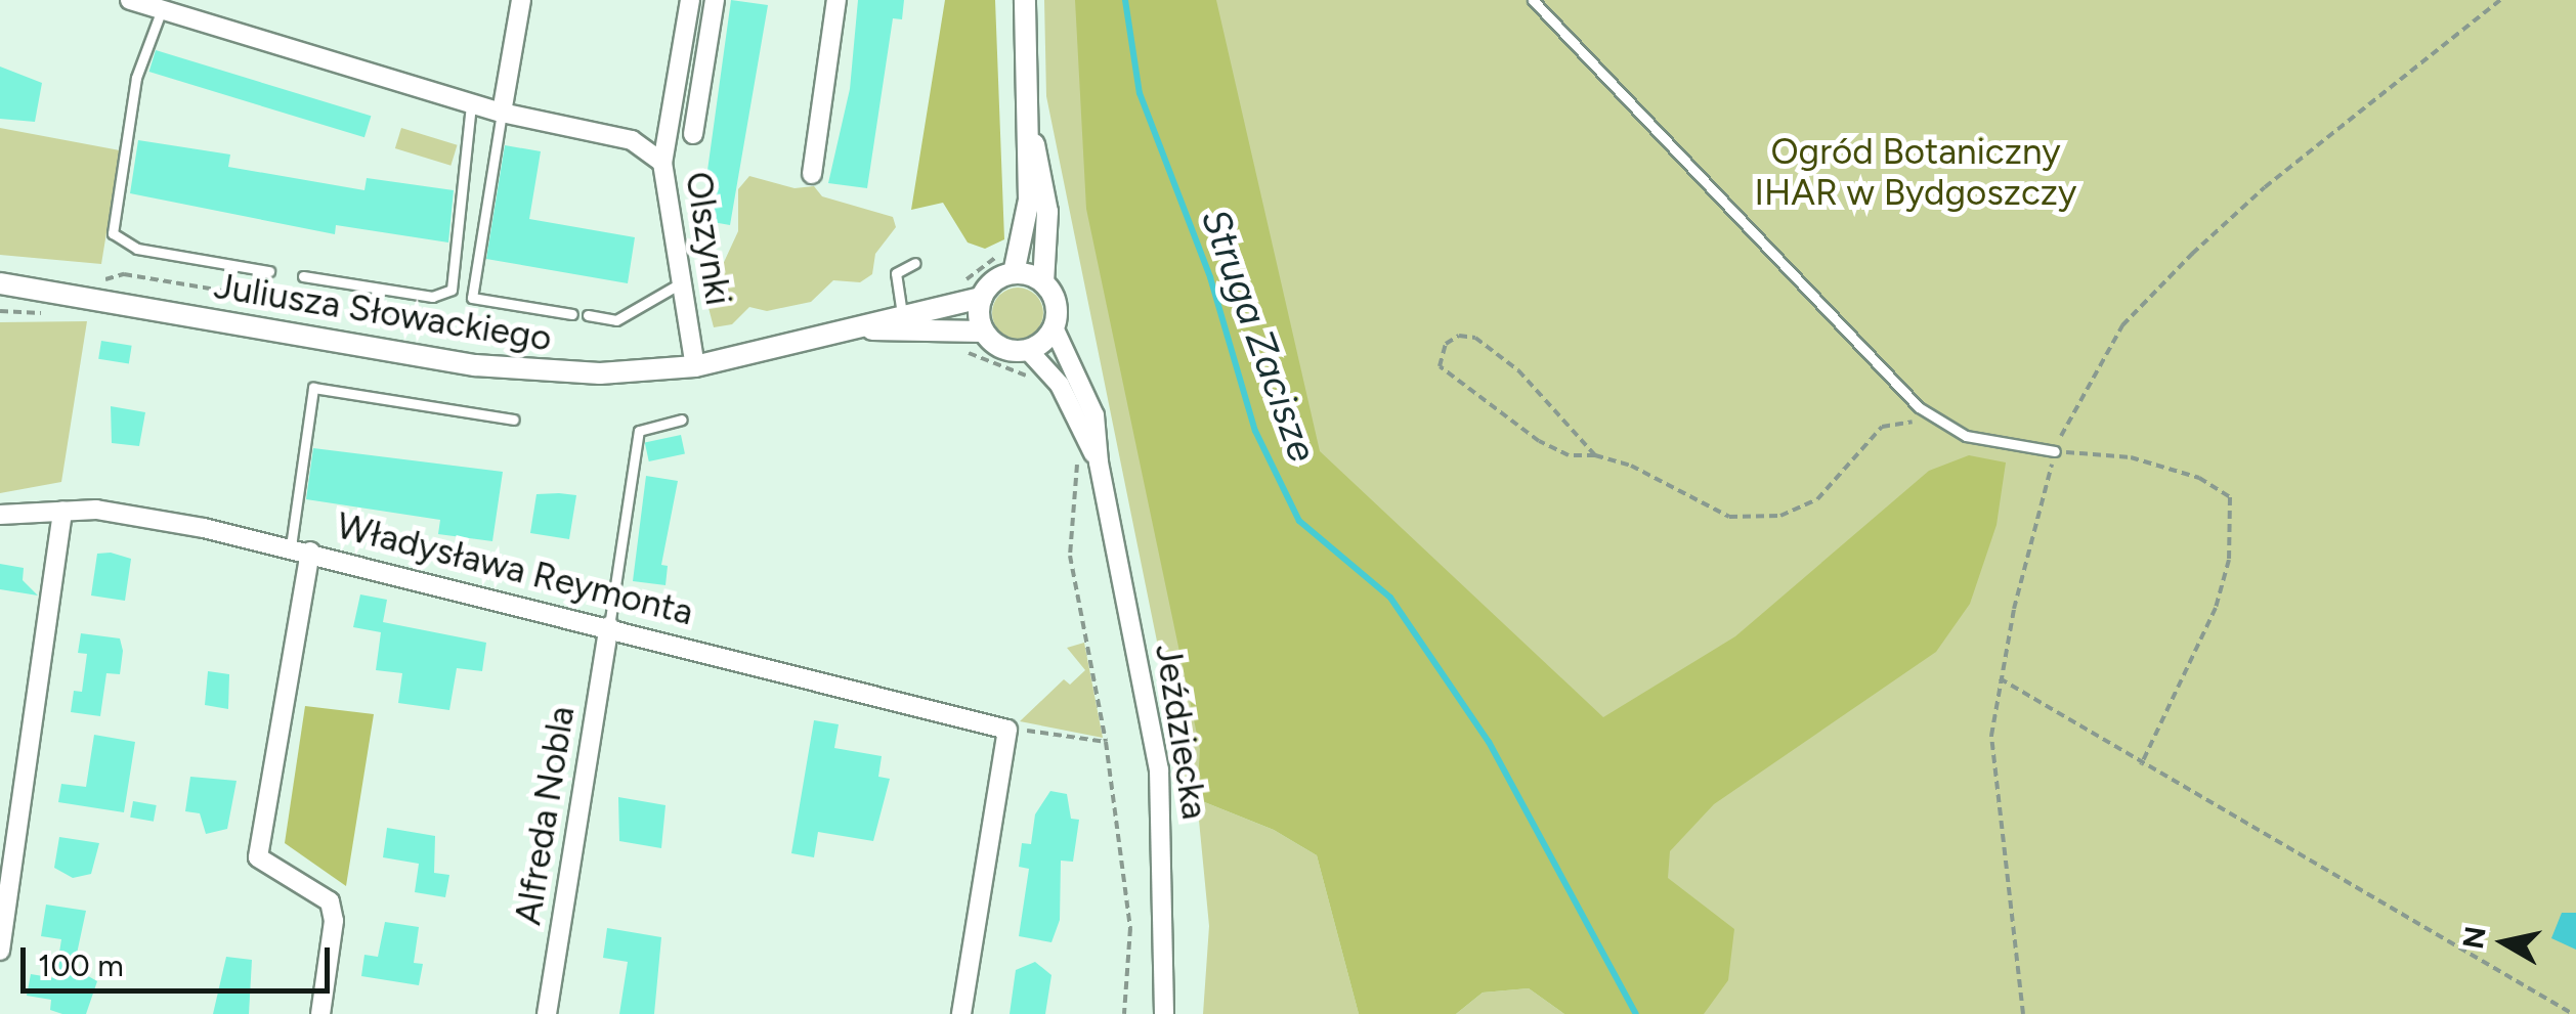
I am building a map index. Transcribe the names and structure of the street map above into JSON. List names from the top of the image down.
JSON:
{
  "streets": {
    "street": [
      "Olszynki",
      "Juliusza Słowackiego",
      "Władysława Reymonta",
      "Jeździecka",
      "Alfreda Nobla"
    ]
  },
  "crossings": [
    ["Olszynki", "Juliusza Słowackiego"],
    ["Juliusza Słowackiego", "Jeździecka"],
    ["Władysława Reymonta", "Alfreda Nobla"]
  ],
  "water": ["Struga Zacisze"],
  "parks": ["Ogród Botaniczny IHAR w Bydgoszczy"],
  "scale_bar": "100 m",
  "north": "left"
}
